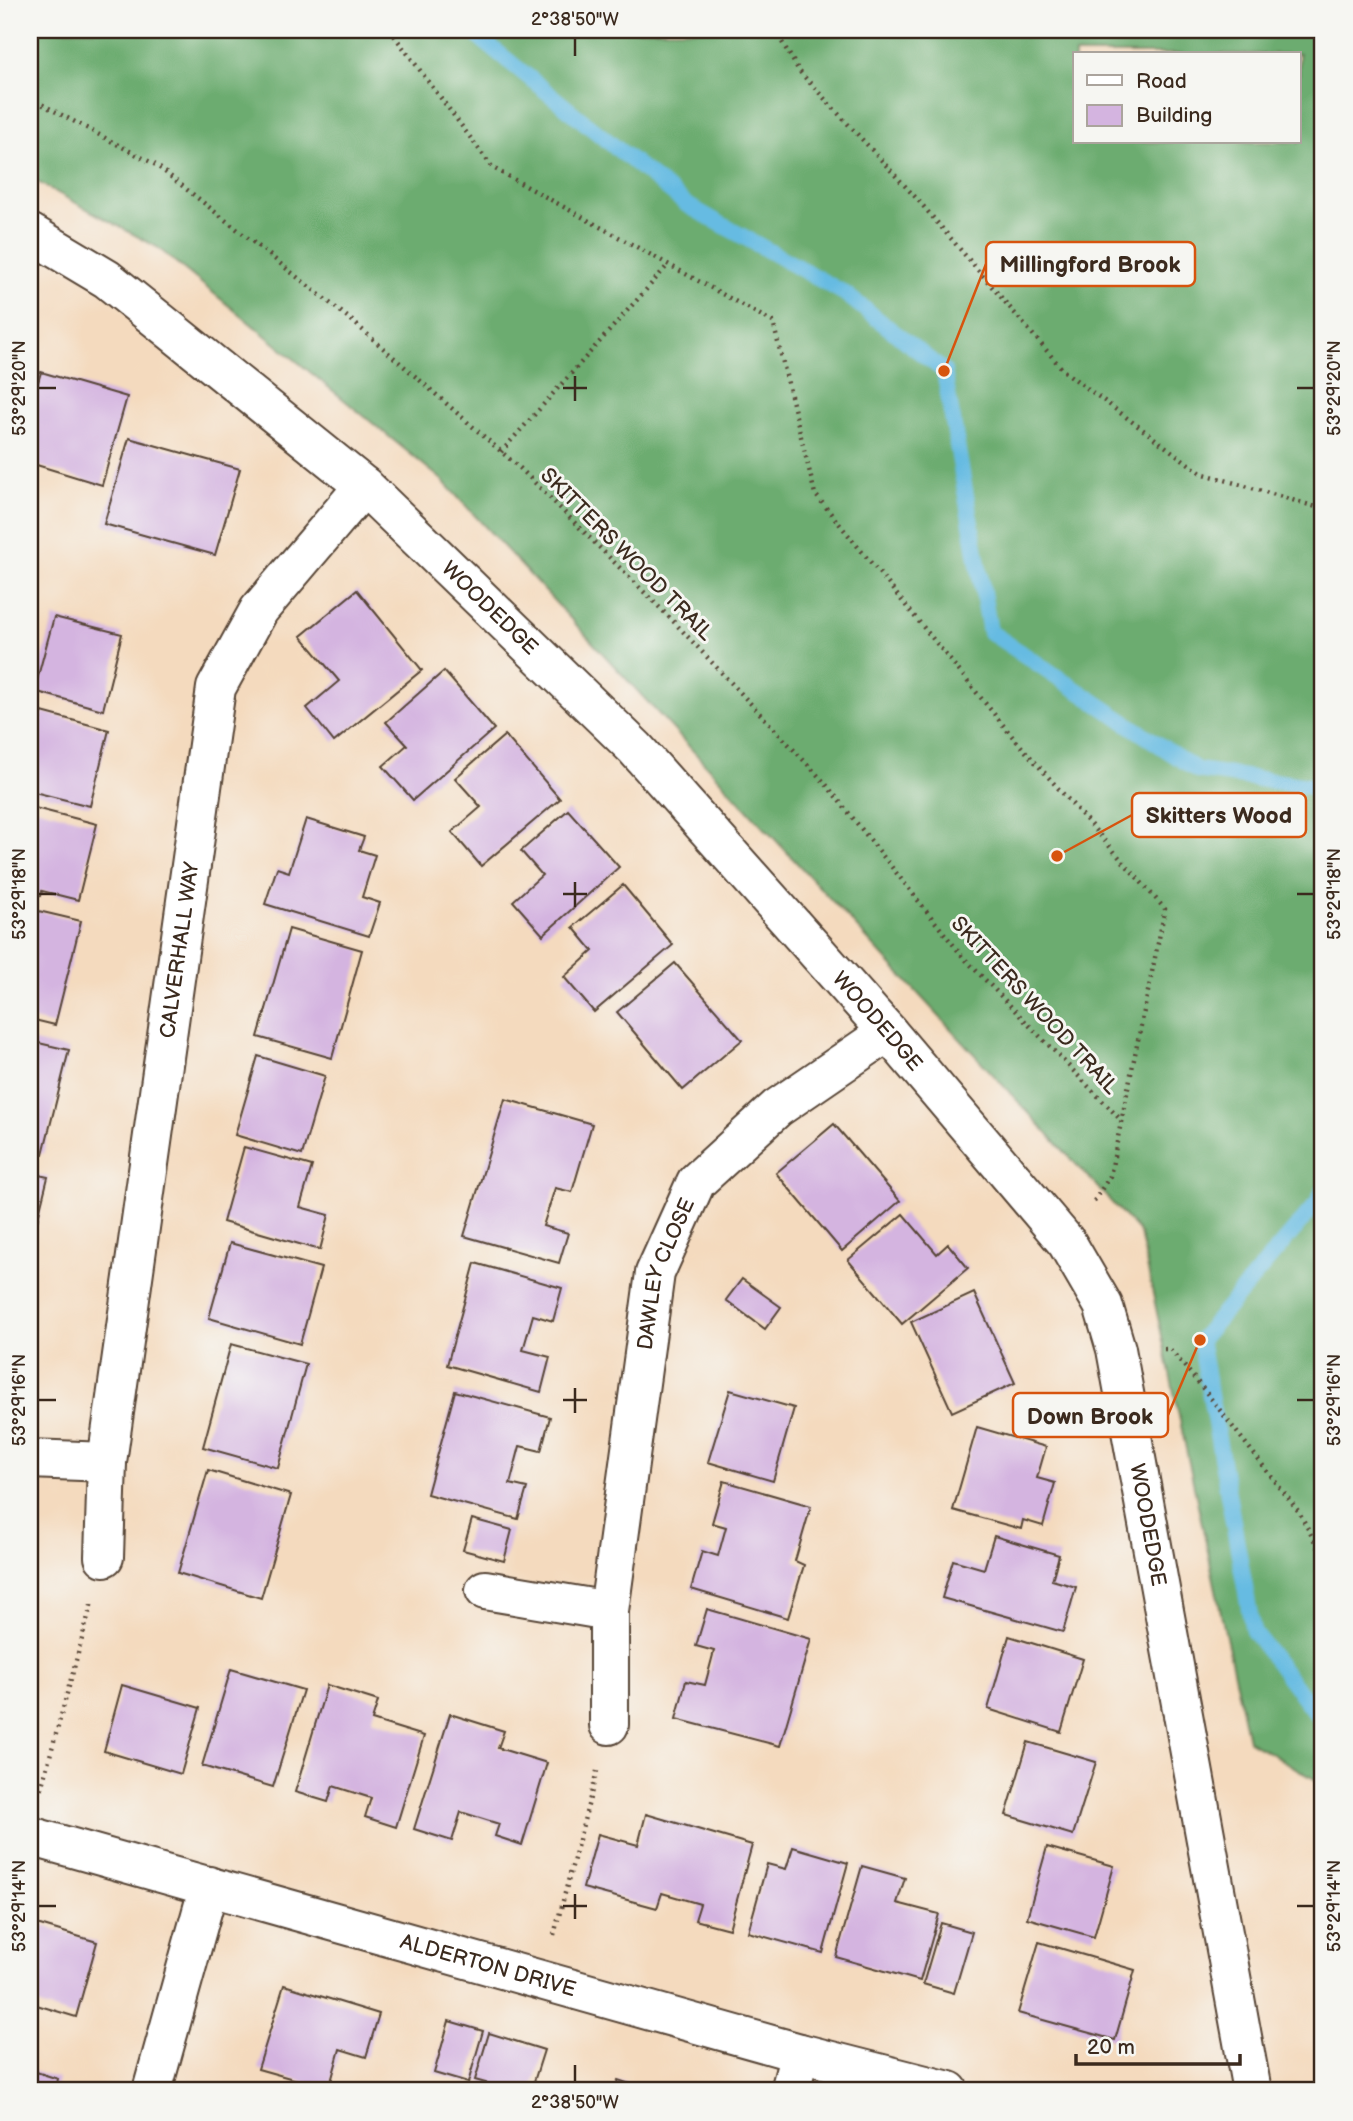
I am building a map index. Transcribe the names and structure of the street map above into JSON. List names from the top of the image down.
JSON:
{
  "streets": {
    "street": [
      "WOODEDGE",
      "CALVERHALL WAY",
      "DAWLEY CLOSE",
      "ALDERTON DRIVE"
    ],
    "path": ["SKITTERS WOOD TRAIL"]
  },
  "crossings": [
    ["WOODEDGE", "CALVERHALL WAY"],
    ["WOODEDGE", "DAWLEY CLOSE"]
  ],
  "places": ["Millingford Brook", "Skitters Wood", "Down Brook"],
  "legend": ["Road", "Building"],
  "scale_bar": "20 m",
  "coordinates": [
    "2°38'50\"W",
    "53°29'20\"N",
    "53°29'18\"N",
    "53°29'16\"N",
    "53°29'14\"N"
  ]
}
